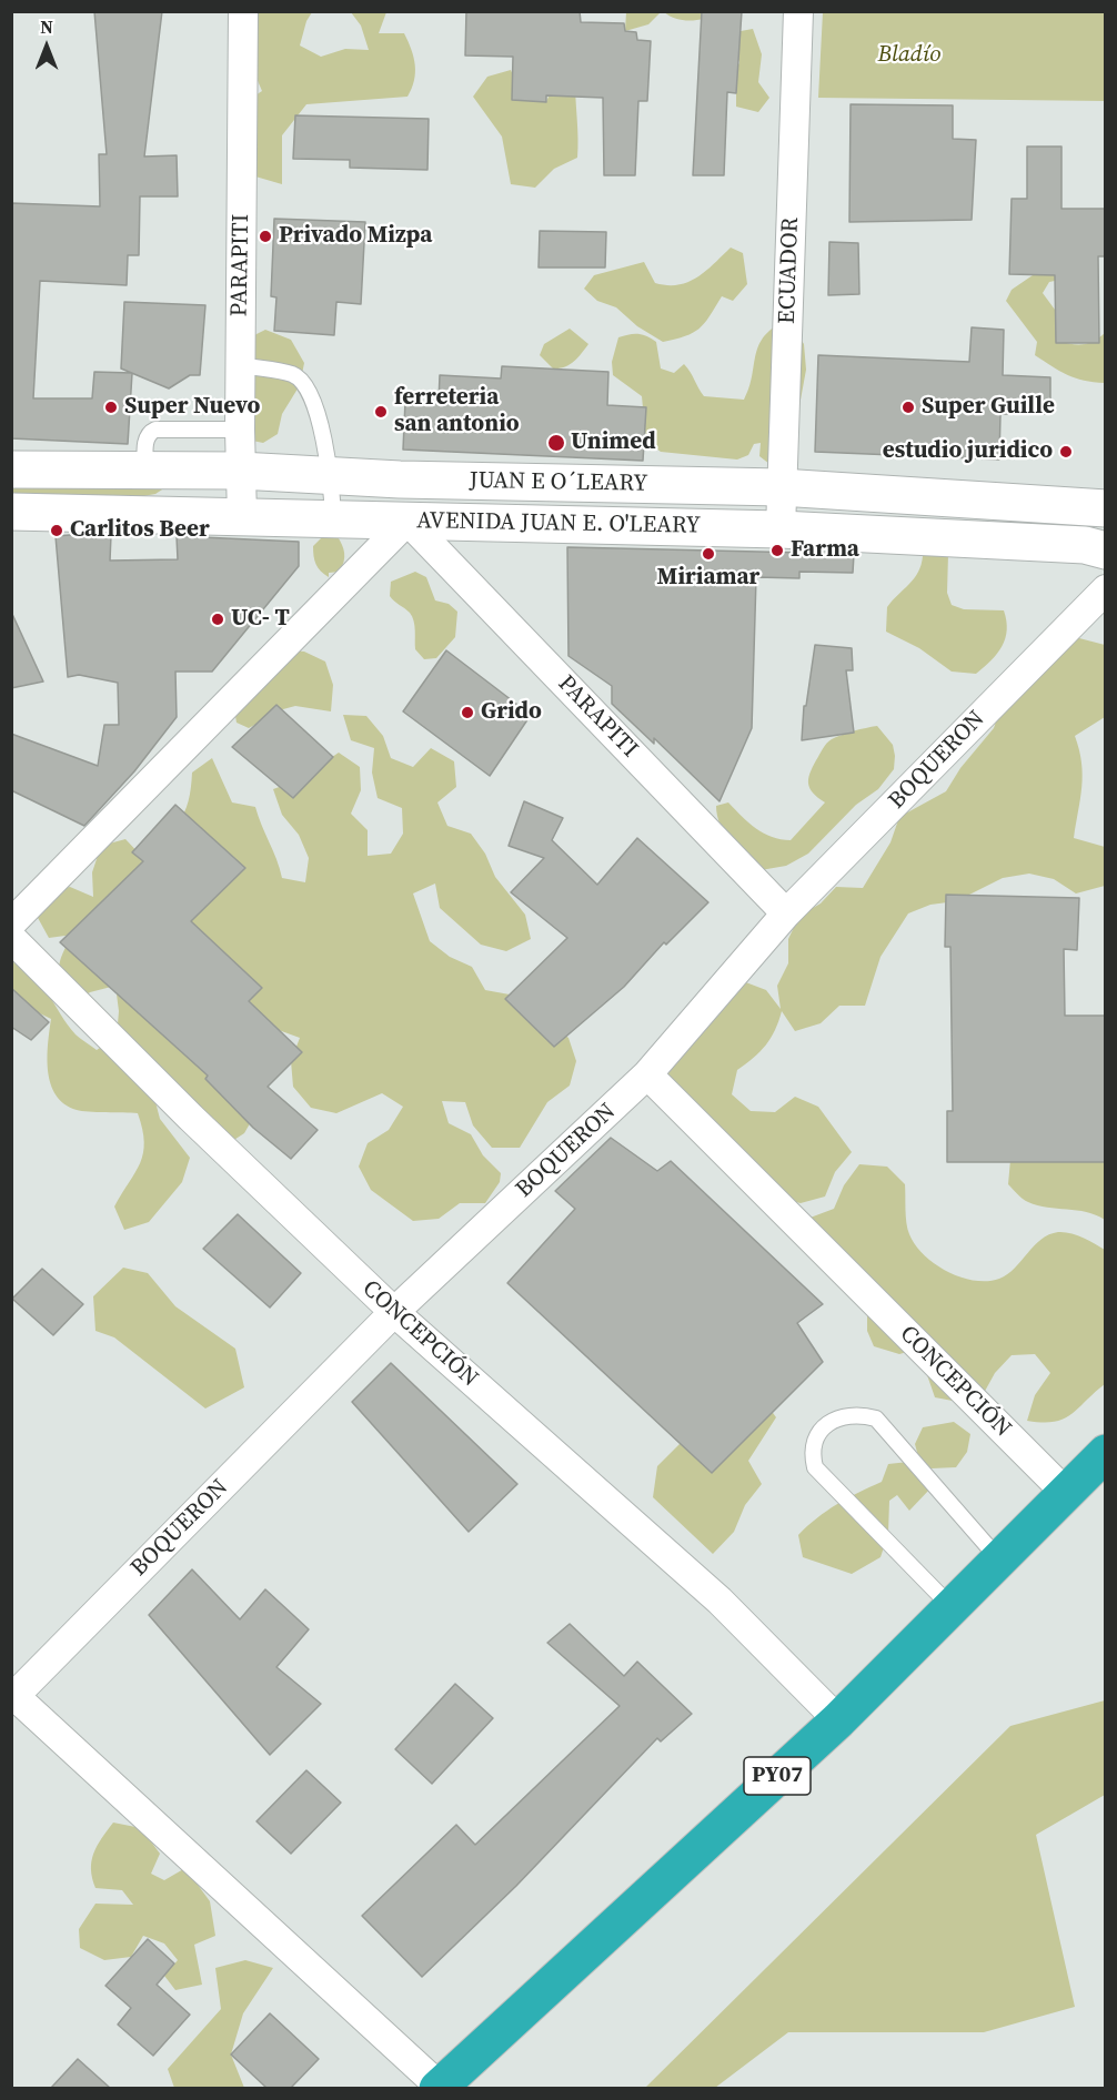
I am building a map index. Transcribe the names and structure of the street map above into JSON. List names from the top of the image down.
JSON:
{
  "streets": {
    "highway": ["PY07"],
    "street": [
      "PARAPITI",
      "ECUADOR",
      "JUAN E O´LEARY",
      "AVENIDA JUAN E. O'LEARY",
      "BOQUERON",
      "CONCEPCIÓN"
    ]
  },
  "crossings": [
    ["PARAPITI", "JUAN E O´LEARY"],
    ["PARAPITI", "AVENIDA JUAN E. O'LEARY"],
    ["PARAPITI", "BOQUERON"],
    ["ECUADOR", "JUAN E O´LEARY"],
    ["ECUADOR", "AVENIDA JUAN E. O'LEARY"],
    ["BOQUERON", "CONCEPCIÓN"],
    ["CONCEPCIÓN", "PY07"]
  ],
  "parks": ["Bladío"],
  "places": [
    "Privado Mizpa",
    "Super Nuevo",
    "Super Guille",
    "ferreteria san antonio",
    "Unimed",
    "estudio juridico",
    "Carlitos Beer",
    "Farma",
    "Miriamar",
    "UC- T",
    "Grido"
  ],
  "north": "top"
}
